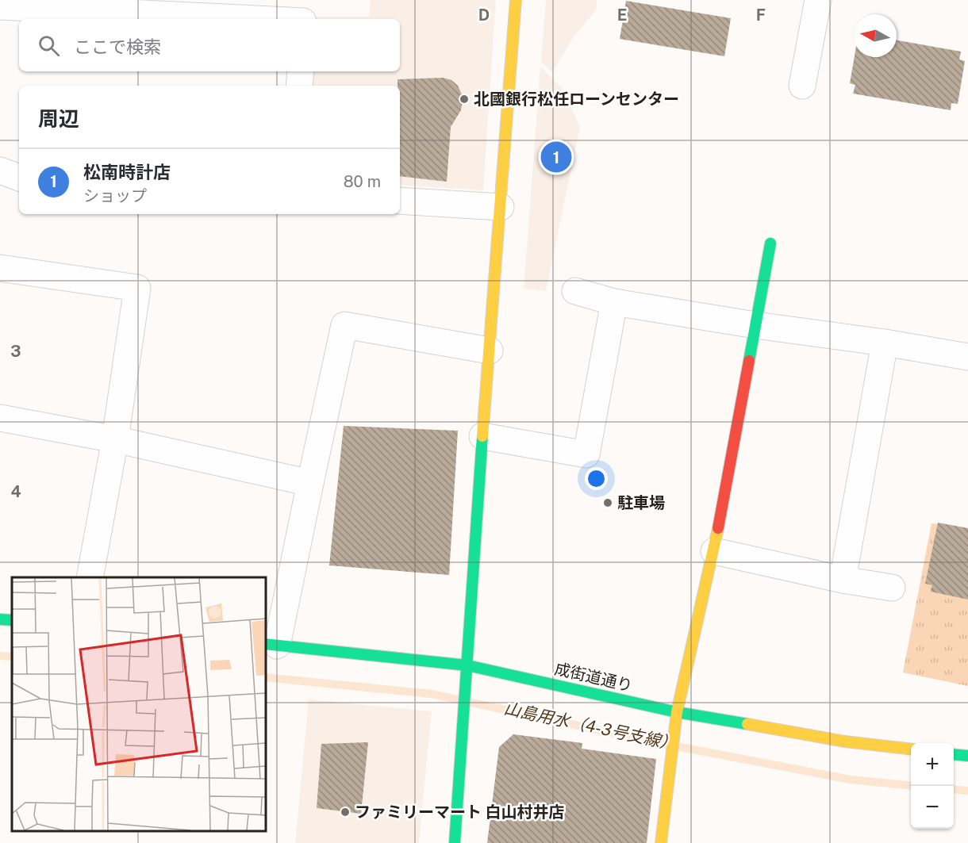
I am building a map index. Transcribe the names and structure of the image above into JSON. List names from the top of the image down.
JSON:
{
  "streets": {
    "street": ["成街道通り"]
  },
  "water": ["山島用水（4-3号支線）"],
  "places": ["北國銀行松任ローンセンター", "駐車場", "ファミリーマート 白山村井店"],
  "north": "left",
  "page": {
    "search": "ここで検索",
    "heading": "周辺",
    "pins": "1",
    "list": [
      {
        "mark": "1",
        "name": "松南時計店",
        "note": "ショップ",
        "value": "80 m"
      }
    ],
    "map_buttons": ["+", "−"]
  },
  "grid": {
    "columns": ["D", "E", "F"],
    "rows": ["3", "4"]
  }
}
